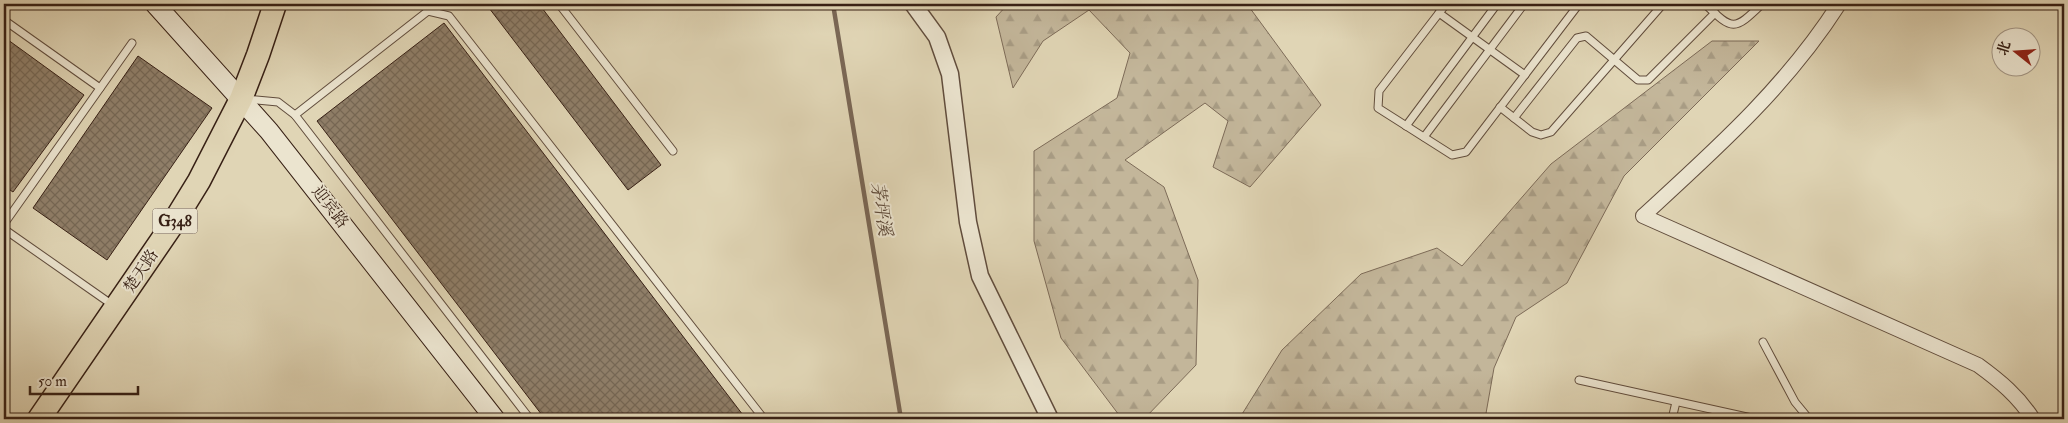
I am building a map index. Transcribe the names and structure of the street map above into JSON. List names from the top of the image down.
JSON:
{
  "streets": {
    "highway": ["G348", "楚天路"],
    "main road": ["迎宾路"]
  },
  "crossings": [
    ["迎宾路", "楚天路"]
  ],
  "water": ["茅坪溪"],
  "scale_bar": "50 m",
  "north": "left"
}
